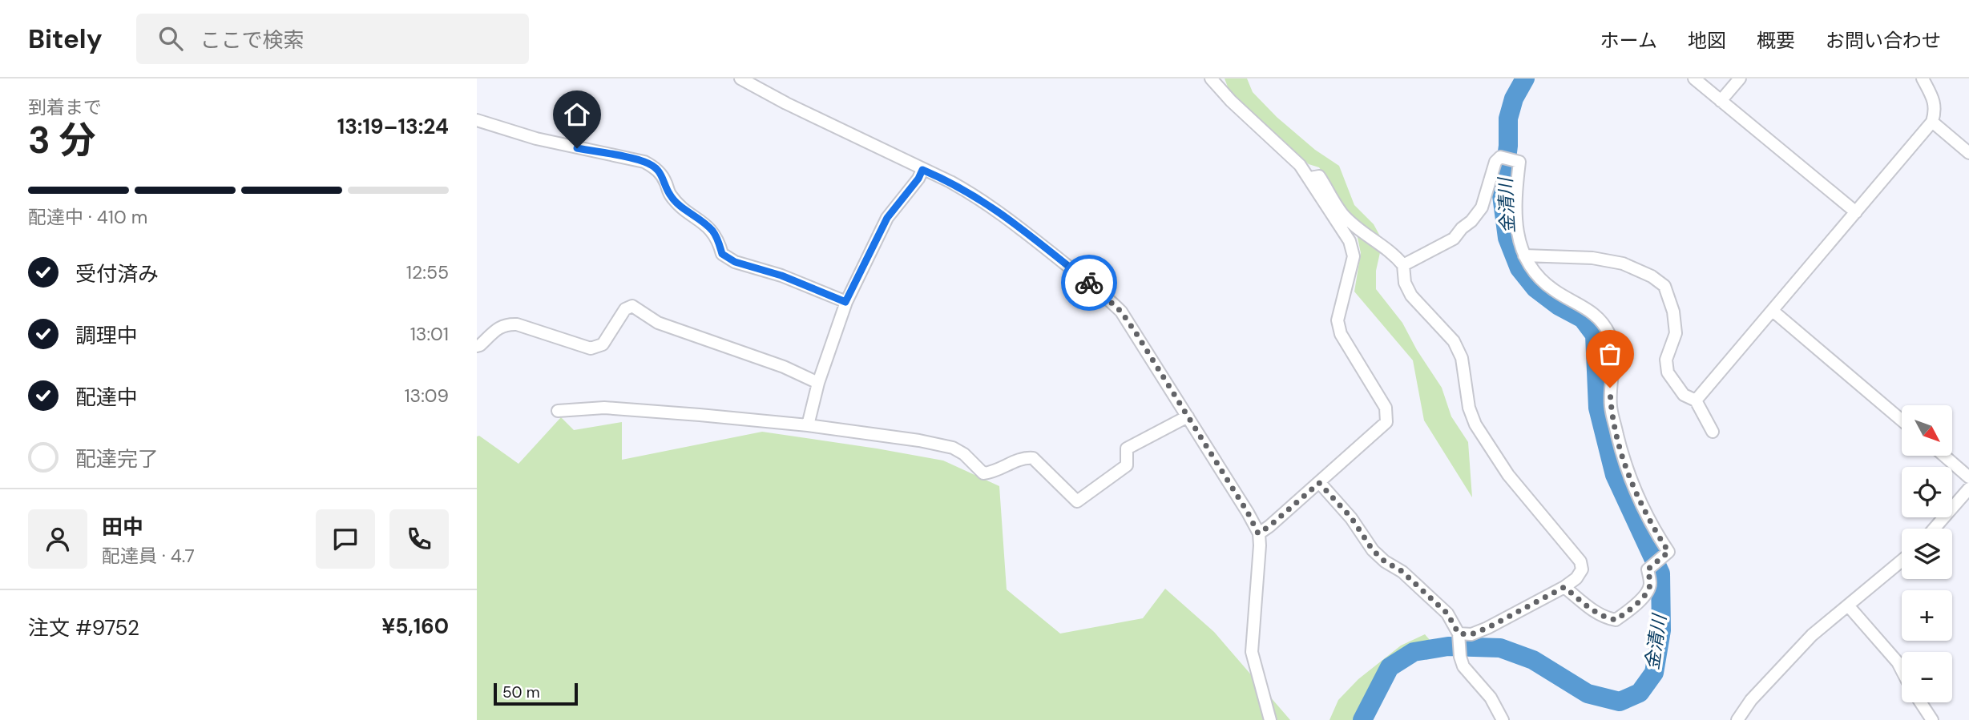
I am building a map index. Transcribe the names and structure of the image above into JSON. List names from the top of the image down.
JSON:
{
  "water": ["金清川"],
  "scale_bar": "50 m",
  "north": "bottom right",
  "page": {
    "header": "Bitely",
    "search": "ここで検索",
    "nav": [
      "ホーム",
      "地図",
      "概要",
      "お問い合わせ"
    ],
    "heading": ["3 分", "到着まで", "13:19–13:24"],
    "panel": [
      "田中",
      "配達員 · 4.7",
      "注文 #9752",
      "¥5,160"
    ],
    "bar": "配達中 · 410 m",
    "list": [
      ["受付済み", "12:55"],
      ["調理中", "13:01"],
      ["配達中", "13:09"],
      "配達完了"
    ],
    "map_buttons": ["+", "−"],
    "scale": "50 m"
  }
}
